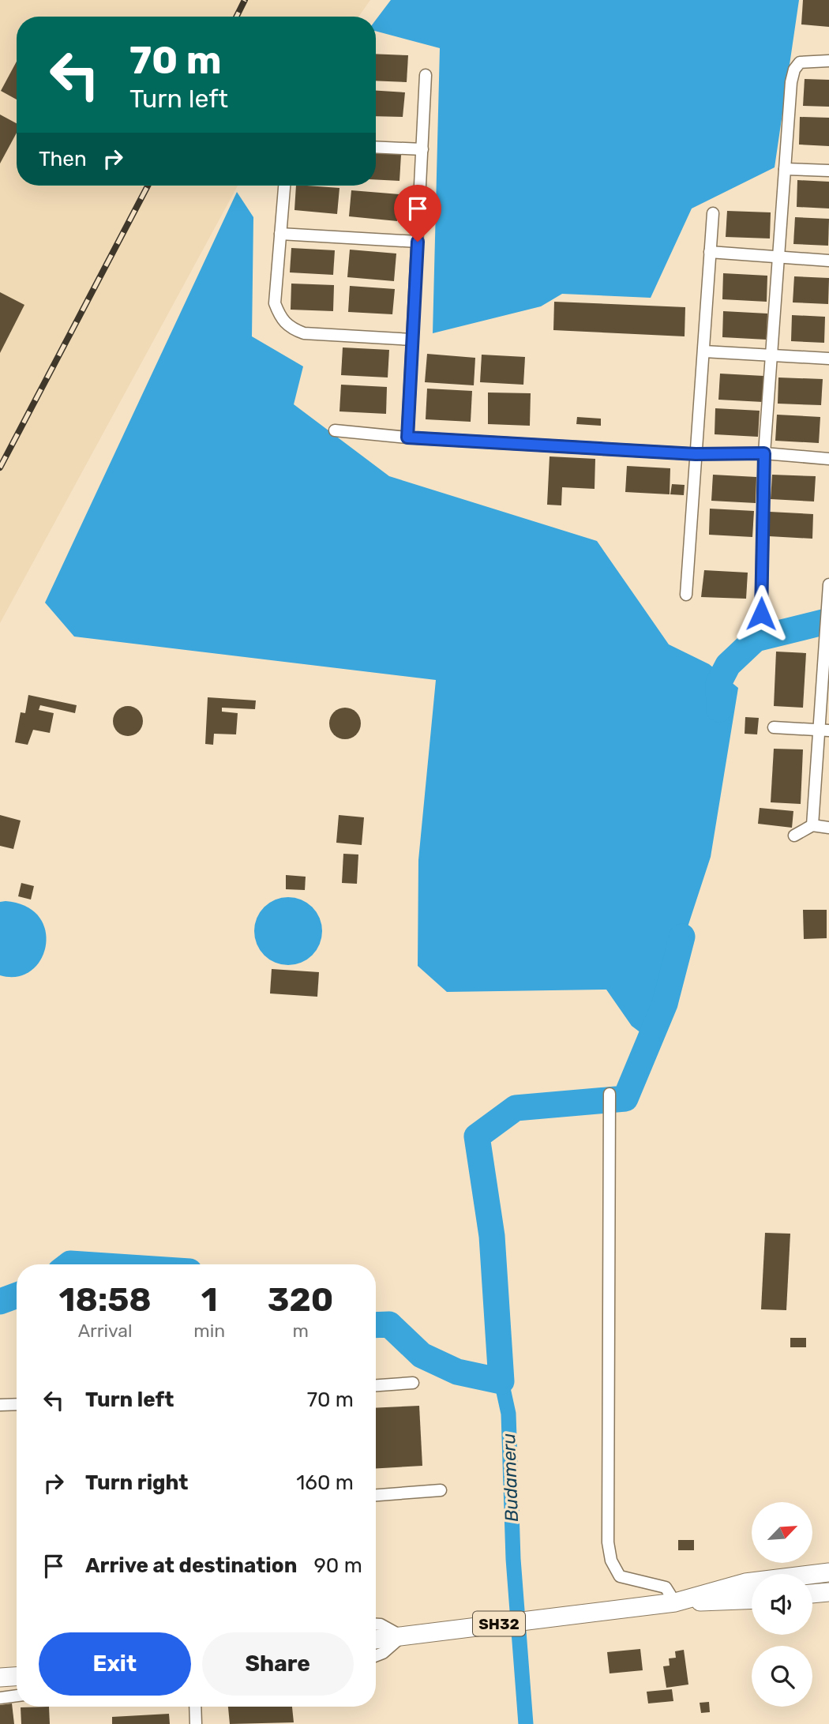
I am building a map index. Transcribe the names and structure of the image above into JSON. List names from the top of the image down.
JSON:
{
  "streets": {
    "main road": ["SH32"]
  },
  "water": ["Budameru"],
  "north": "top right",
  "page": {
    "turn": ["70 m", "Turn left"],
    "then": "Then",
    "eta": [
      "18:58",
      "Arrival",
      "1",
      "min",
      "320",
      "m"
    ],
    "list": [
      {
        "name": "Turn left",
        "value": "70 m"
      },
      {
        "name": "Turn right",
        "value": "160 m"
      },
      {
        "name": "Arrive at destination",
        "value": "90 m"
      }
    ],
    "buttons": ["Exit", "Share"]
  }
}
